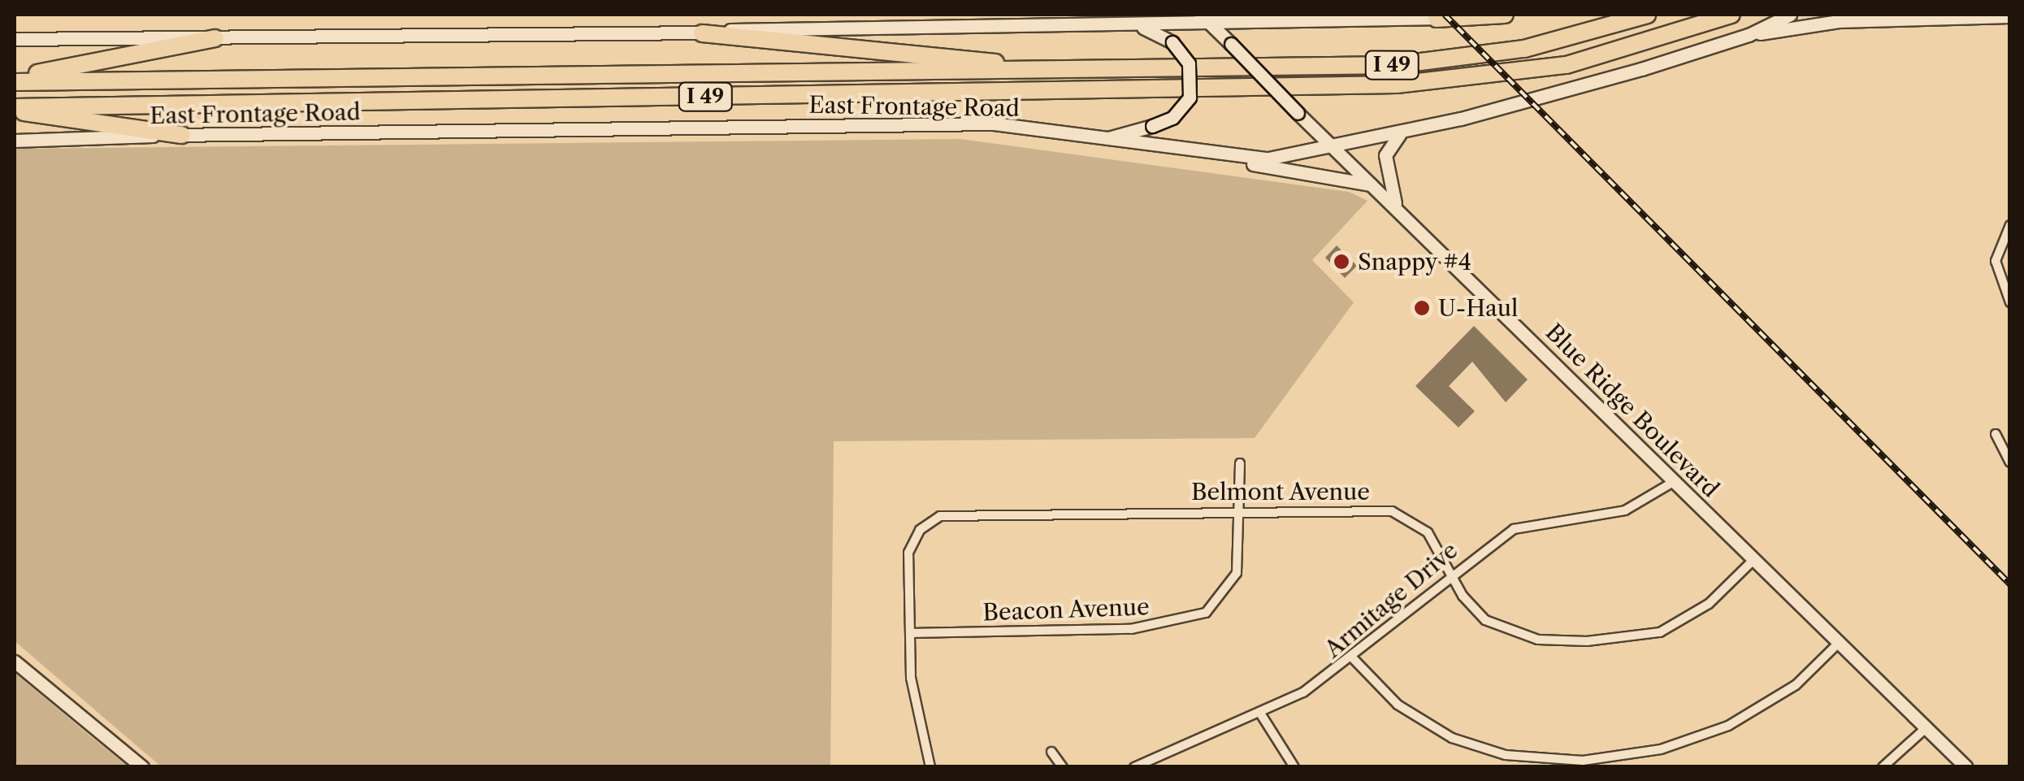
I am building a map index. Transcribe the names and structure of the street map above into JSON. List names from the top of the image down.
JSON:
{
  "streets": {
    "highway": ["I 49"],
    "street": [
      "East Frontage Road",
      "Blue Ridge Boulevard",
      "Belmont Avenue",
      "Armitage Drive",
      "Beacon Avenue"
    ]
  },
  "crossings": [
    ["East Frontage Road", "Blue Ridge Boulevard"],
    ["Blue Ridge Boulevard", "Belmont Avenue"],
    ["Blue Ridge Boulevard", "Armitage Drive"],
    ["Belmont Avenue", "Armitage Drive"],
    ["Belmont Avenue", "Beacon Avenue"]
  ],
  "places": ["Snappy #4", "U-Haul"]
}
